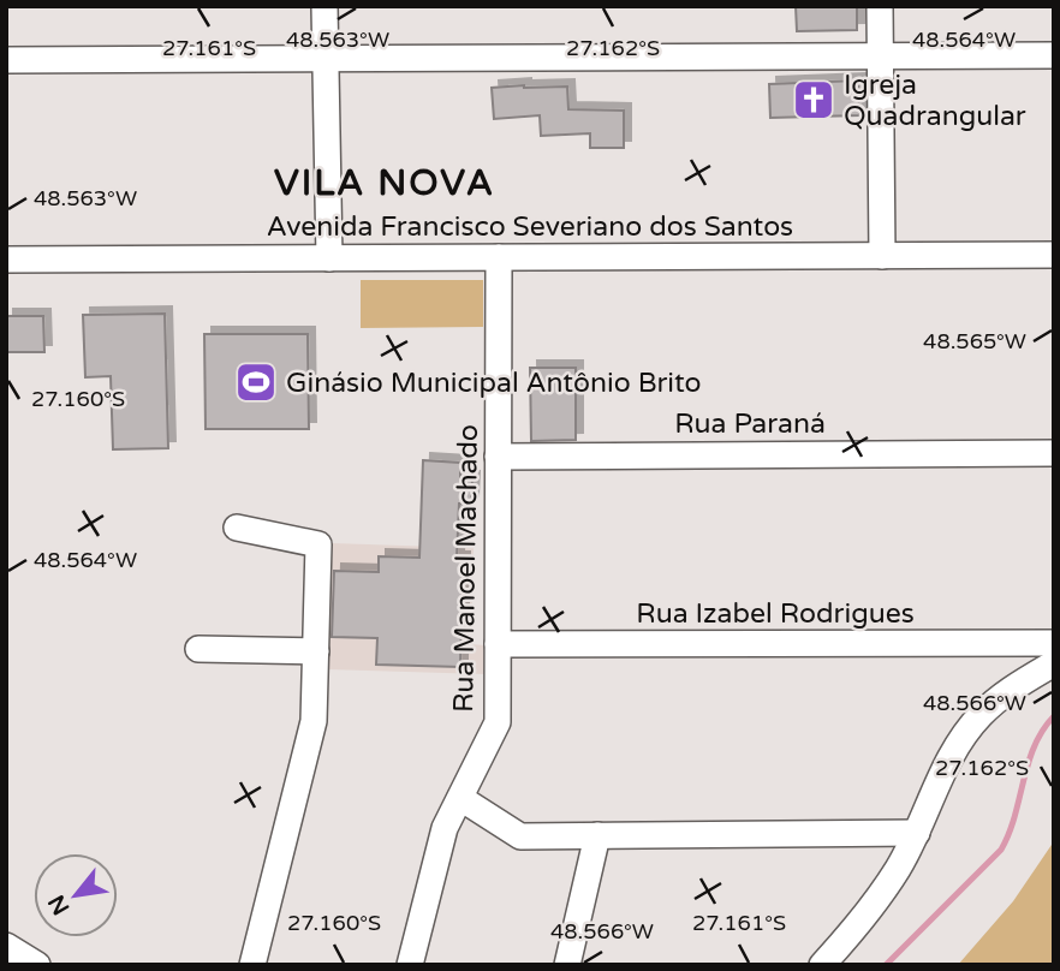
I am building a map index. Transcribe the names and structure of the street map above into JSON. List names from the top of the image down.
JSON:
{
  "streets": {
    "street": [
      "Avenida Francisco Severiano dos Santos",
      "Rua Paraná",
      "Rua Manoel Machado",
      "Rua Izabel Rodrigues"
    ]
  },
  "crossings": [
    ["Avenida Francisco Severiano dos Santos", "Rua Manoel Machado"],
    ["Rua Paraná", "Rua Manoel Machado"],
    ["Rua Manoel Machado", "Rua Izabel Rodrigues"]
  ],
  "districts": ["VILA NOVA"],
  "places": {
    "church": ["Igreja Quadrangular"],
    "sports": ["Ginásio Municipal Antônio Brito"]
  },
  "north": "bottom left",
  "coordinates": [
    "48.564°W",
    "48.563°W",
    "27.161°S",
    "27.162°S",
    "48.565°W",
    "27.160°S",
    "48.566°W"
  ]
}
